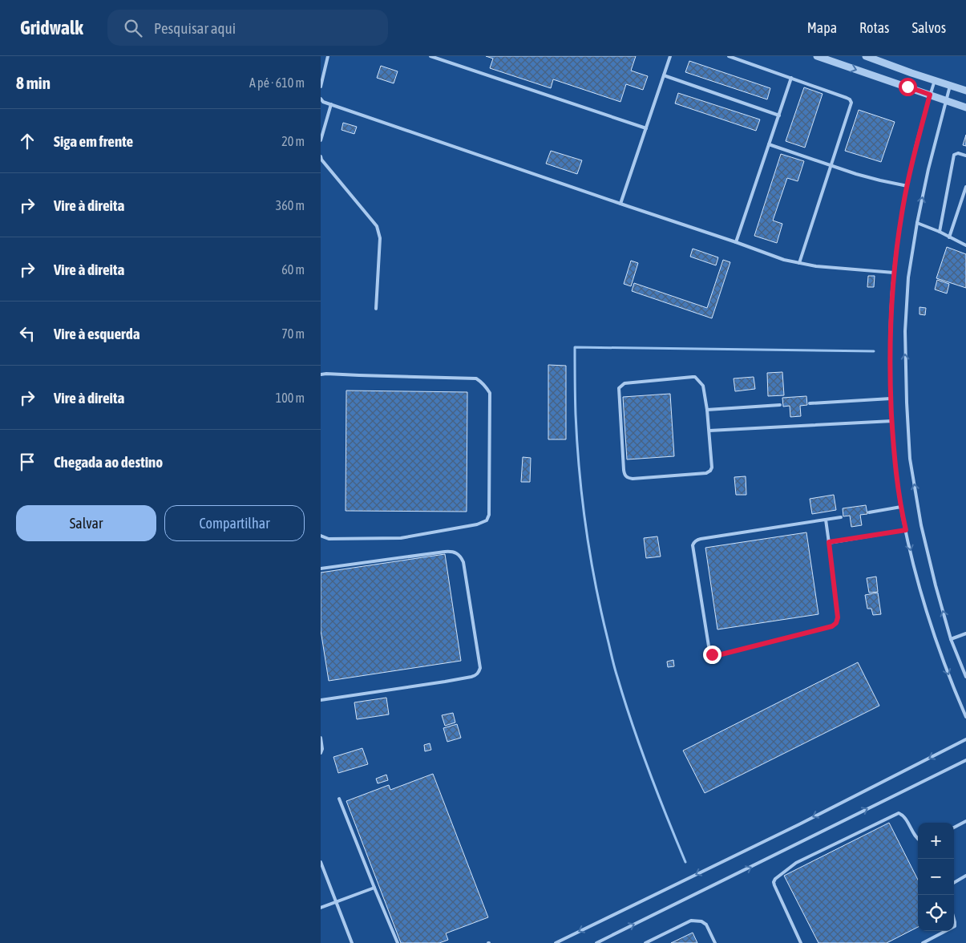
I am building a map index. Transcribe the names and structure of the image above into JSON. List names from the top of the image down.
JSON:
{
  "page": {
    "header": "Gridwalk",
    "search": "Pesquisar aqui",
    "nav": ["Mapa", "Rotas", "Salvos"],
    "heading": ["8 min", "A pé · 610 m"],
    "list": [
      ["Siga em frente", "20 m"],
      ["Vire à direita", "360 m"],
      ["Vire à direita", "60 m"],
      ["Vire à esquerda", "70 m"],
      ["Vire à direita", "100 m"],
      "Chegada ao destino"
    ],
    "buttons": ["Salvar", "Compartilhar"],
    "map_buttons": ["+", "−"]
  }
}
